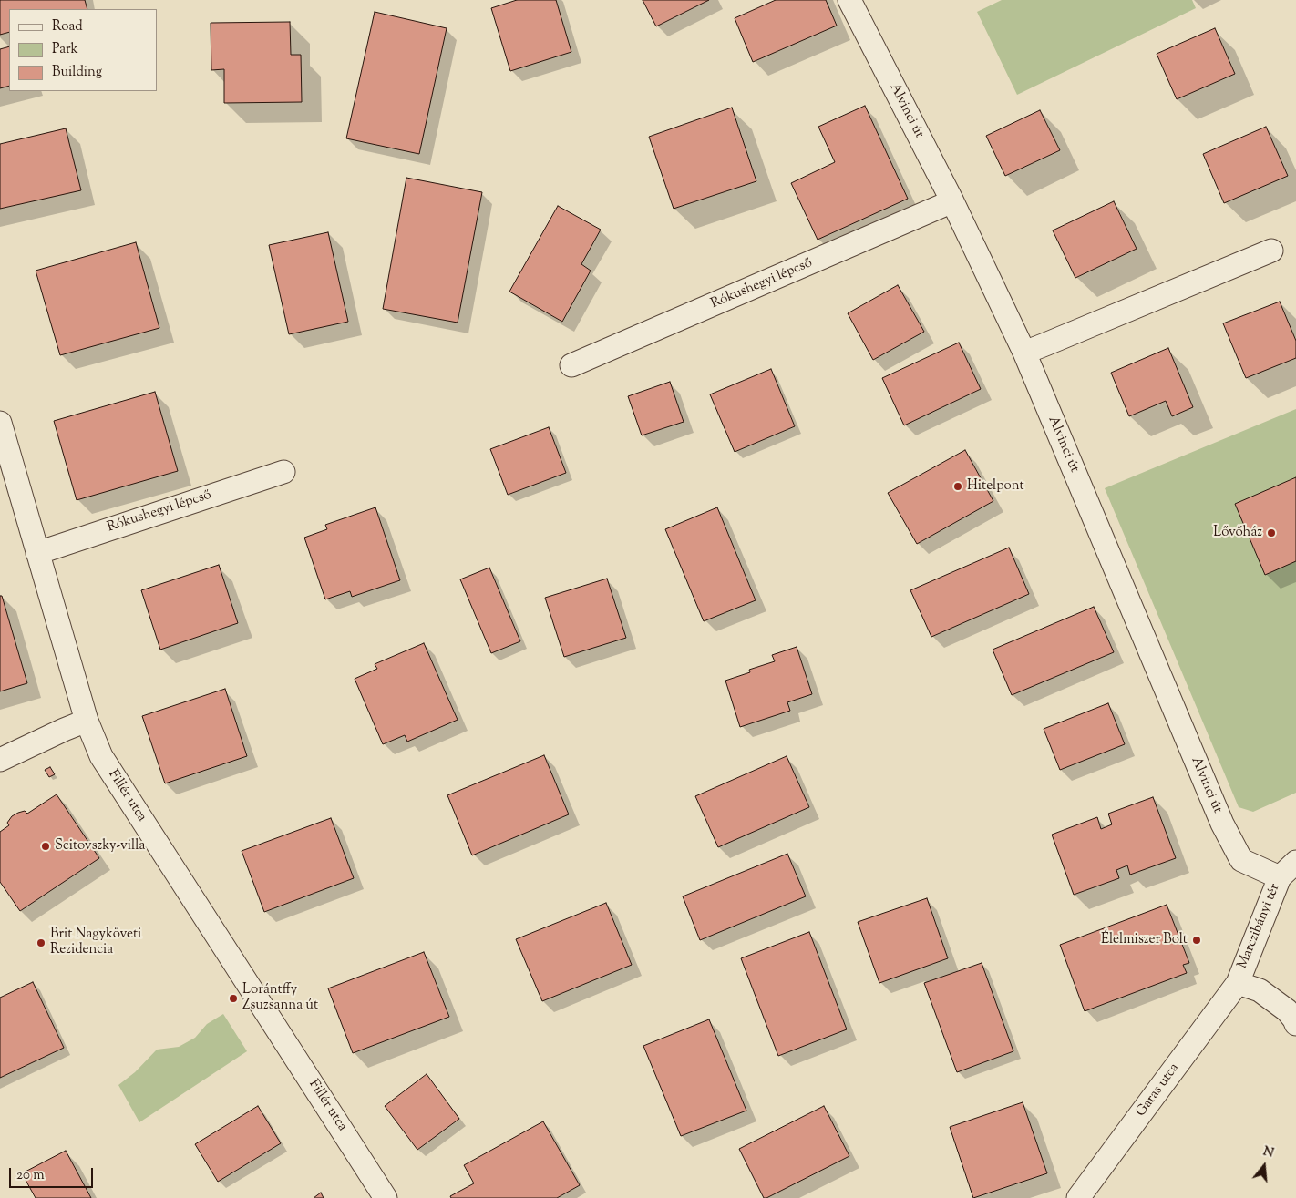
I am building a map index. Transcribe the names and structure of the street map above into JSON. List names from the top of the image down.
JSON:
{
  "streets": {
    "street": [
      "Alvinci út",
      "Rókushegyi lépcső",
      "Fillér utca",
      "Marczibányi tér",
      "Garas utca"
    ]
  },
  "crossings": [
    ["Alvinci út", "Rókushegyi lépcső"],
    ["Alvinci út", "Marczibányi tér"],
    ["Rókushegyi lépcső", "Fillér utca"],
    ["Marczibányi tér", "Garas utca"]
  ],
  "places": [
    "Hitelpont",
    "Lővőház",
    "Scitovszky-villa",
    "Élelmiszer Bolt",
    "Brit Nagyköveti Rezidencia",
    "Lorántffy Zsuzsanna út"
  ],
  "legend": ["Road", "Park", "Building"],
  "scale_bar": "20 m",
  "north": "top"
}
